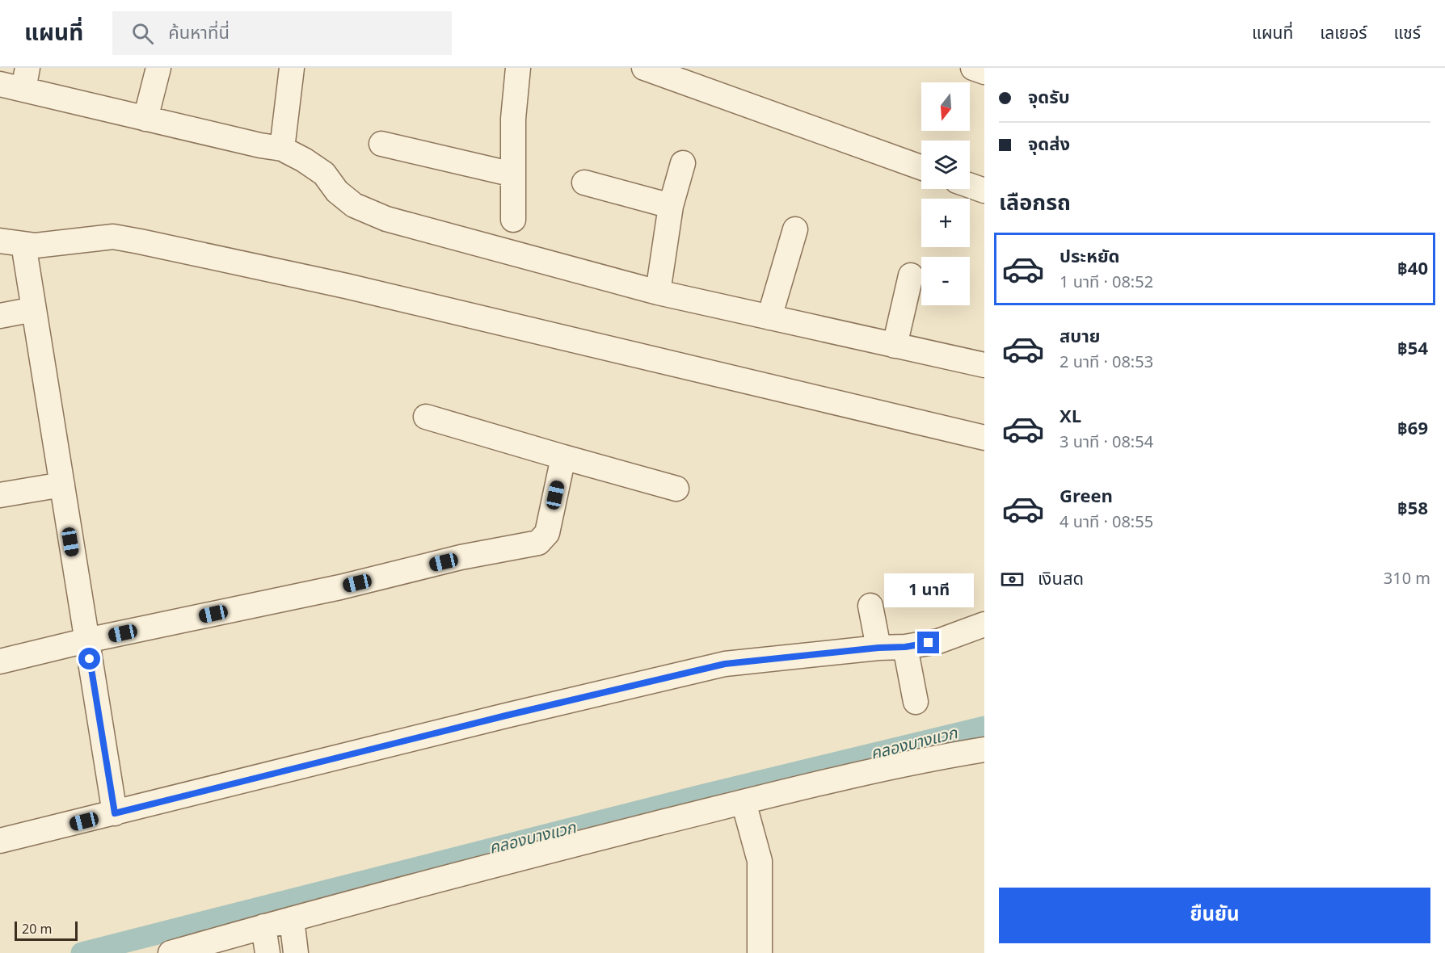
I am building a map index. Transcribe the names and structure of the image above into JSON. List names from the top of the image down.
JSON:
{
  "water": ["คลองบางแวก"],
  "scale_bar": "20 m",
  "north": "bottom",
  "page": {
    "header": "แผนที่",
    "search": "ค้นหาที่นี่",
    "nav": ["แผนที่", "เลเยอร์", "แชร์"],
    "banner": ["จุดรับ", "จุดส่ง"],
    "map_buttons": ["+", "−"],
    "heading": "เลือกรถ",
    "list": [
      {
        "name": "ประหยัด",
        "note": "1 นาที · 08:52",
        "value": "฿40"
      },
      {
        "name": "สบาย",
        "note": "2 นาที · 08:53",
        "value": "฿54"
      },
      {
        "name": "XL",
        "note": "3 นาที · 08:54",
        "value": "฿69"
      },
      {
        "name": "Green",
        "note": "4 นาที · 08:55",
        "value": "฿58"
      }
    ],
    "pay": ["เงินสด", "310 m"],
    "bubble": "1 นาที",
    "buttons": "ยืนยัน",
    "scale": "20 m"
  }
}
